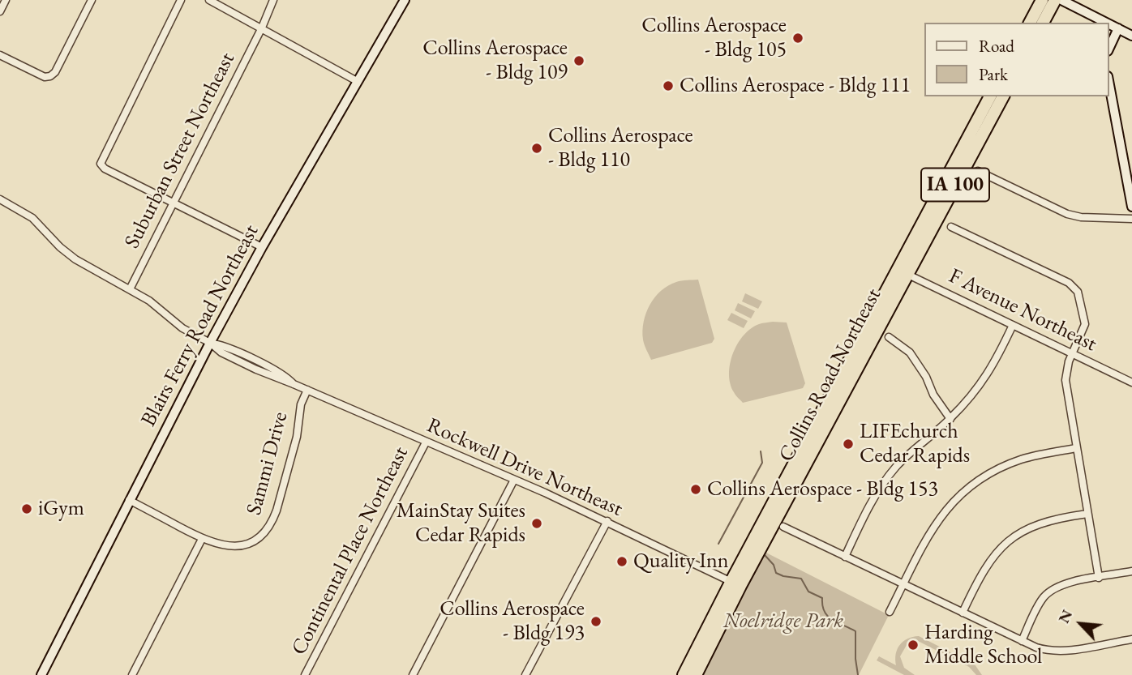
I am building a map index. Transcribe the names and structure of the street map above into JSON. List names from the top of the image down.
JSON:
{
  "streets": {
    "highway": ["IA 100", "Collins Road Northeast"],
    "main road": ["Blairs Ferry Road Northeast"],
    "street": [
      "Suburban Street Northeast",
      "F Avenue Northeast",
      "Sammi Drive",
      "Rockwell Drive Northeast",
      "Continental Place Northeast"
    ]
  },
  "crossings": [
    ["Suburban Street Northeast", "Rockwell Drive Northeast"],
    ["F Avenue Northeast", "Collins Road Northeast"],
    ["Blairs Ferry Road Northeast", "Sammi Drive"],
    ["Blairs Ferry Road Northeast", "Rockwell Drive Northeast"],
    ["Collins Road Northeast", "Rockwell Drive Northeast"],
    ["Sammi Drive", "Rockwell Drive Northeast"],
    ["Rockwell Drive Northeast", "Continental Place Northeast"]
  ],
  "parks": ["Noelridge Park"],
  "places": [
    "Collins Aerospace - Bldg 105",
    "Collins Aerospace - Bldg 109",
    "Collins Aerospace - Bldg 111",
    "Collins Aerospace - Bldg 110",
    "LIFEchurch Cedar Rapids",
    "Collins Aerospace - Bldg 153",
    "iGym",
    "MainStay Suites Cedar Rapids",
    "Quality Inn",
    "Collins Aerospace - Bldg 193",
    "Harding Middle School"
  ],
  "legend": ["Road", "Park"],
  "north": "top left"
}
